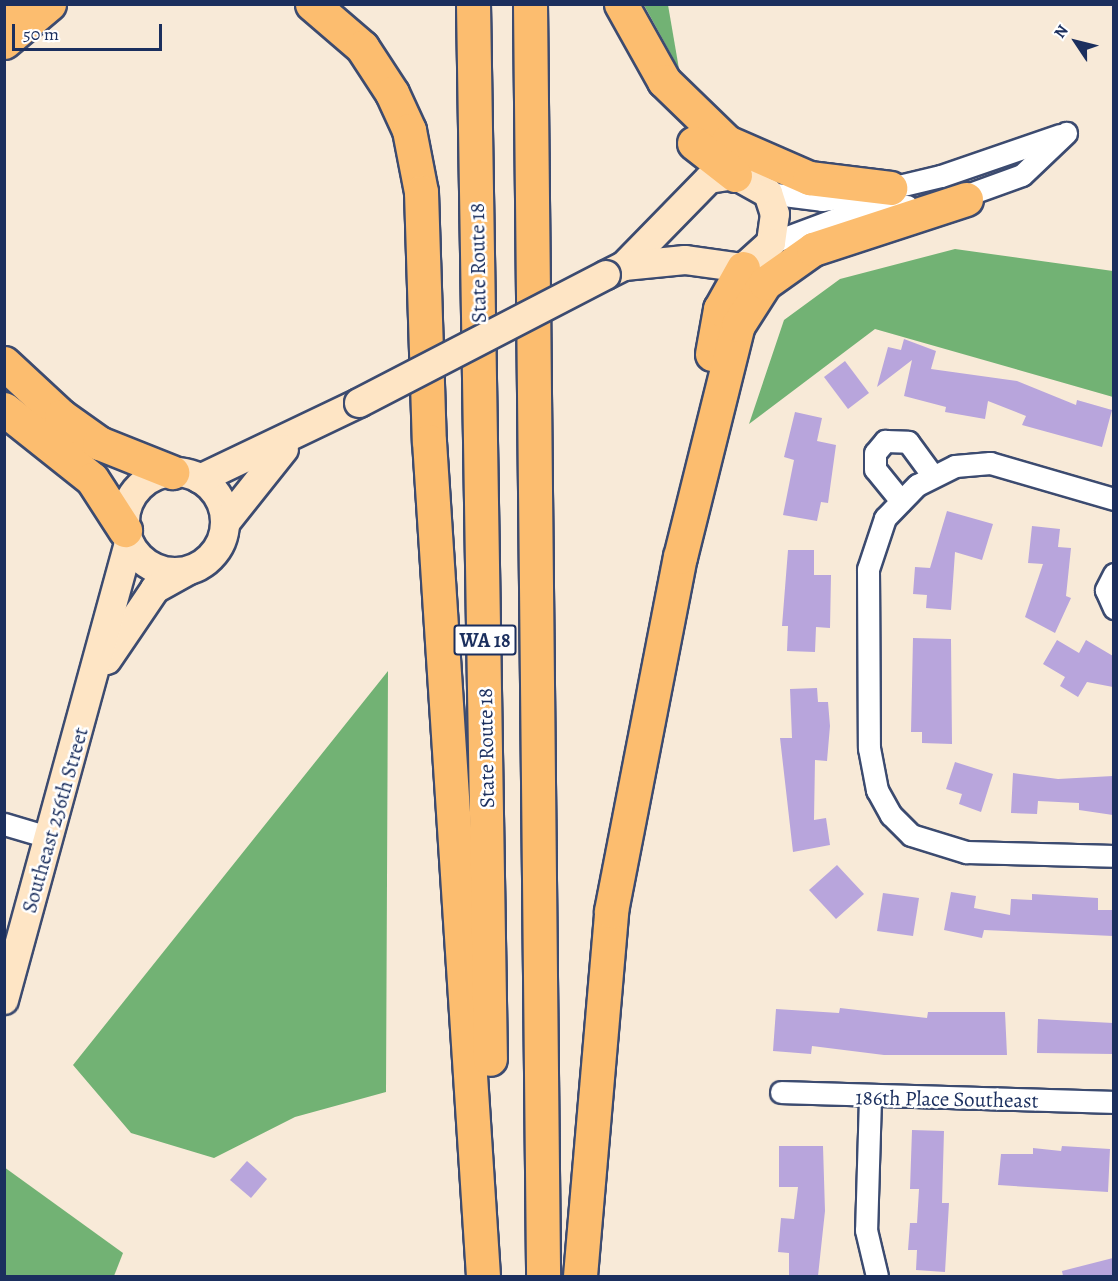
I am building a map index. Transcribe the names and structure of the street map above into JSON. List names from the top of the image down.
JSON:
{
  "streets": {
    "highway": ["State Route 18", "WA 18"],
    "main road": ["Southeast 256th Street"],
    "street": ["186th Place Southeast"]
  },
  "scale_bar": "50 m",
  "north": "top left"
}
